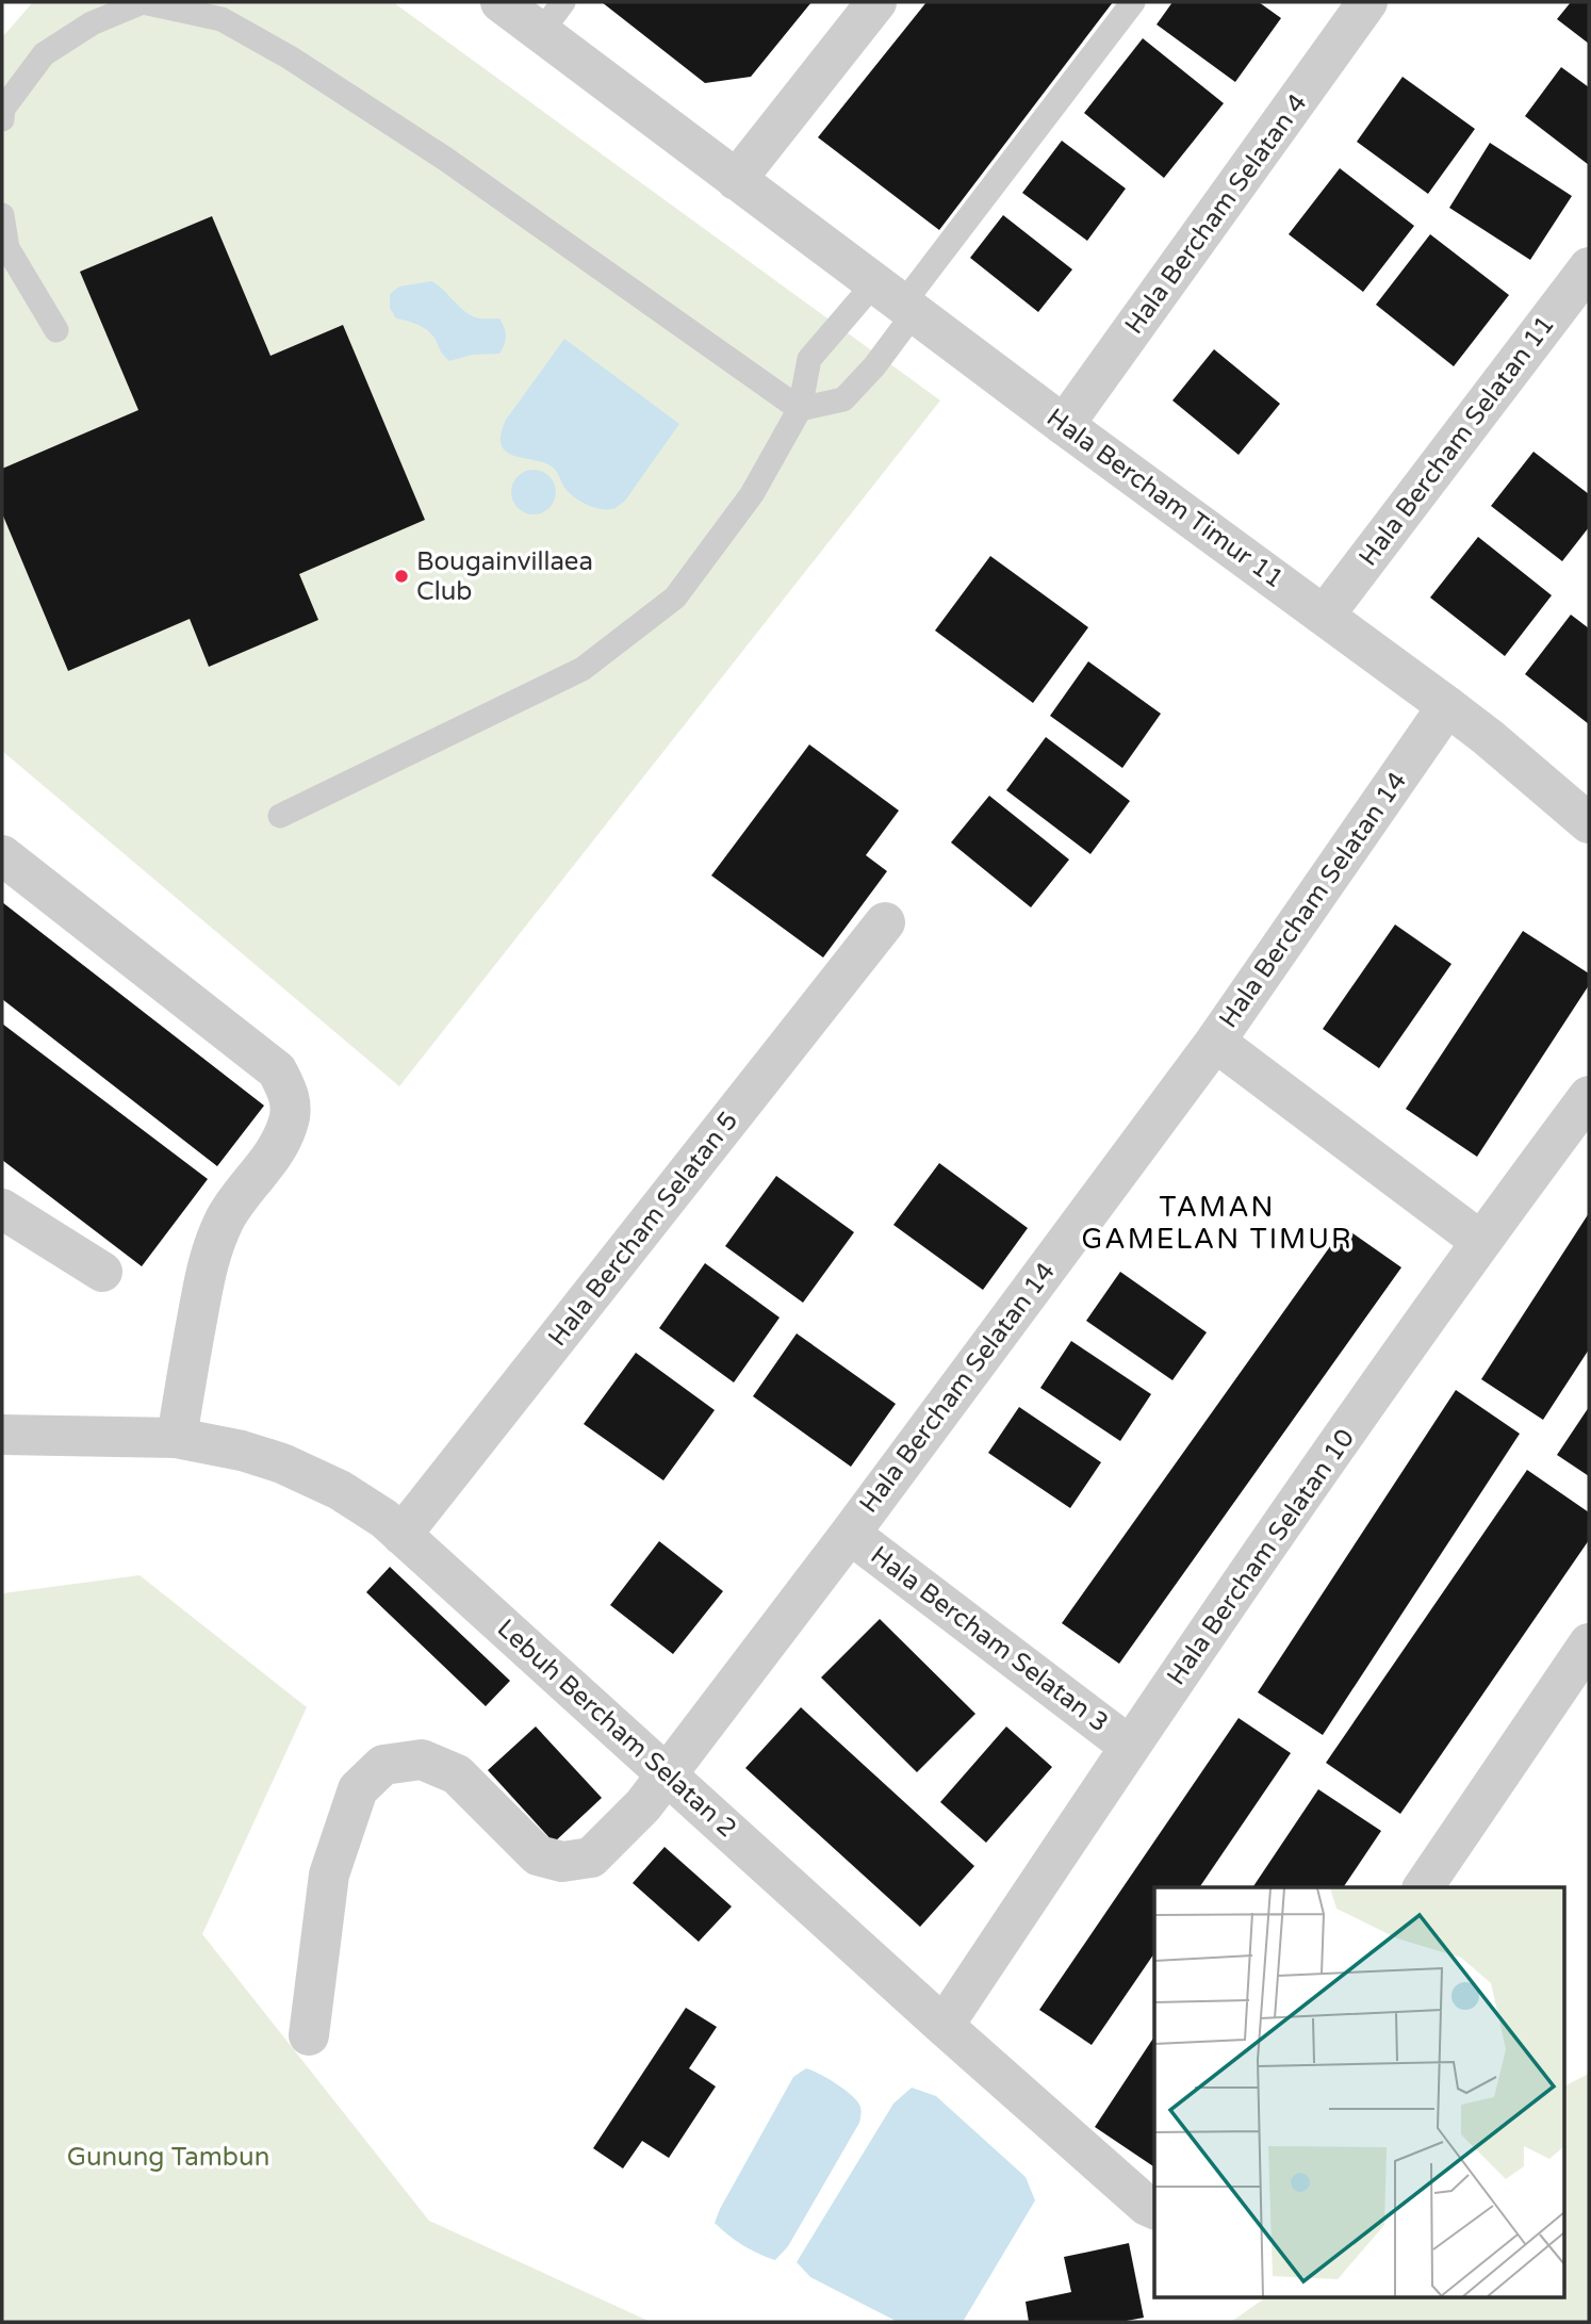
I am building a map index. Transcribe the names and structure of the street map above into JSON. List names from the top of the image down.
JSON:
{
  "streets": {
    "street": [
      "Hala Bercham Selatan 4",
      "Hala Bercham Selatan 11",
      "Hala Bercham Timur 11",
      "Hala Bercham Selatan 14",
      "Hala Bercham Selatan 5",
      "Hala Bercham Selatan 10",
      "Hala Bercham Selatan 3",
      "Lebuh Bercham Selatan 2"
    ]
  },
  "crossings": [
    ["Hala Bercham Selatan 4", "Hala Bercham Timur 11"],
    ["Hala Bercham Selatan 11", "Hala Bercham Timur 11"],
    ["Hala Bercham Timur 11", "Hala Bercham Selatan 14"],
    ["Hala Bercham Selatan 14", "Hala Bercham Selatan 3"],
    ["Hala Bercham Selatan 14", "Lebuh Bercham Selatan 2"],
    ["Hala Bercham Selatan 5", "Lebuh Bercham Selatan 2"],
    ["Hala Bercham Selatan 10", "Hala Bercham Selatan 3"],
    ["Hala Bercham Selatan 10", "Lebuh Bercham Selatan 2"]
  ],
  "districts": ["TAMAN GAMELAN TIMUR"],
  "parks": ["Gunung Tambun"],
  "places": ["Bougainvillaea Club"]
}
